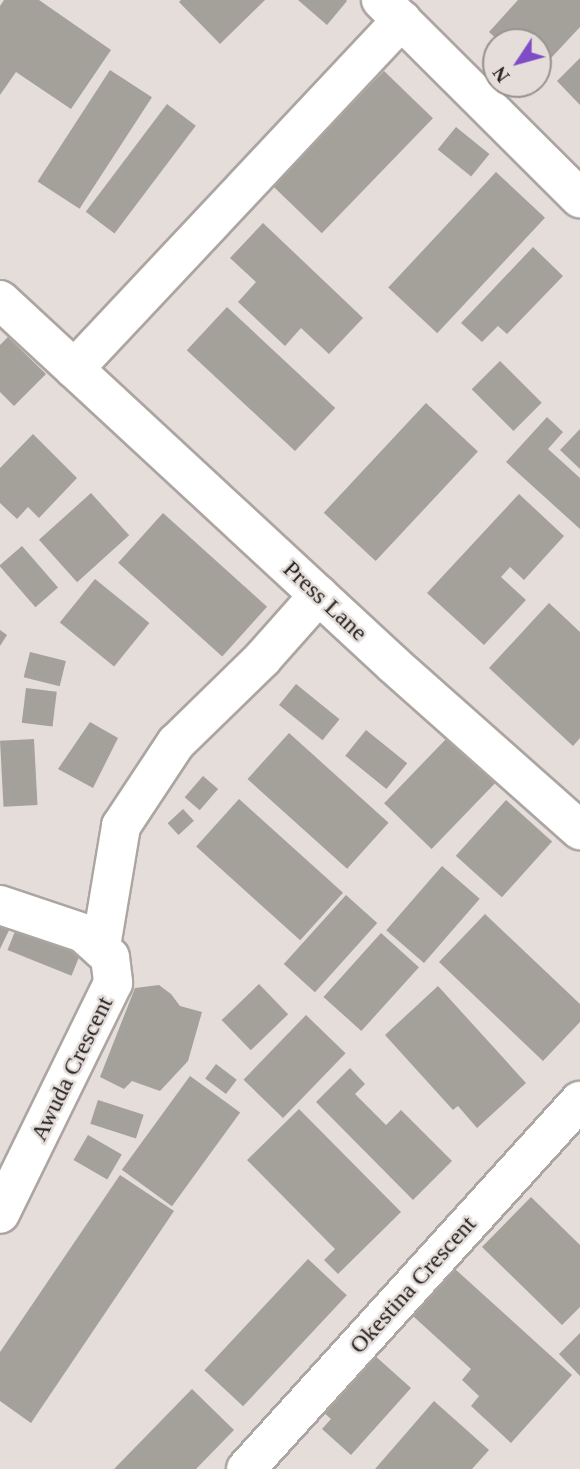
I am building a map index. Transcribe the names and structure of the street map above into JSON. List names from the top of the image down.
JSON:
{
  "streets": {
    "street": ["Press Lane", "Awuda Crescent", "Okestina Crescent"]
  },
  "north": "bottom left"
}
